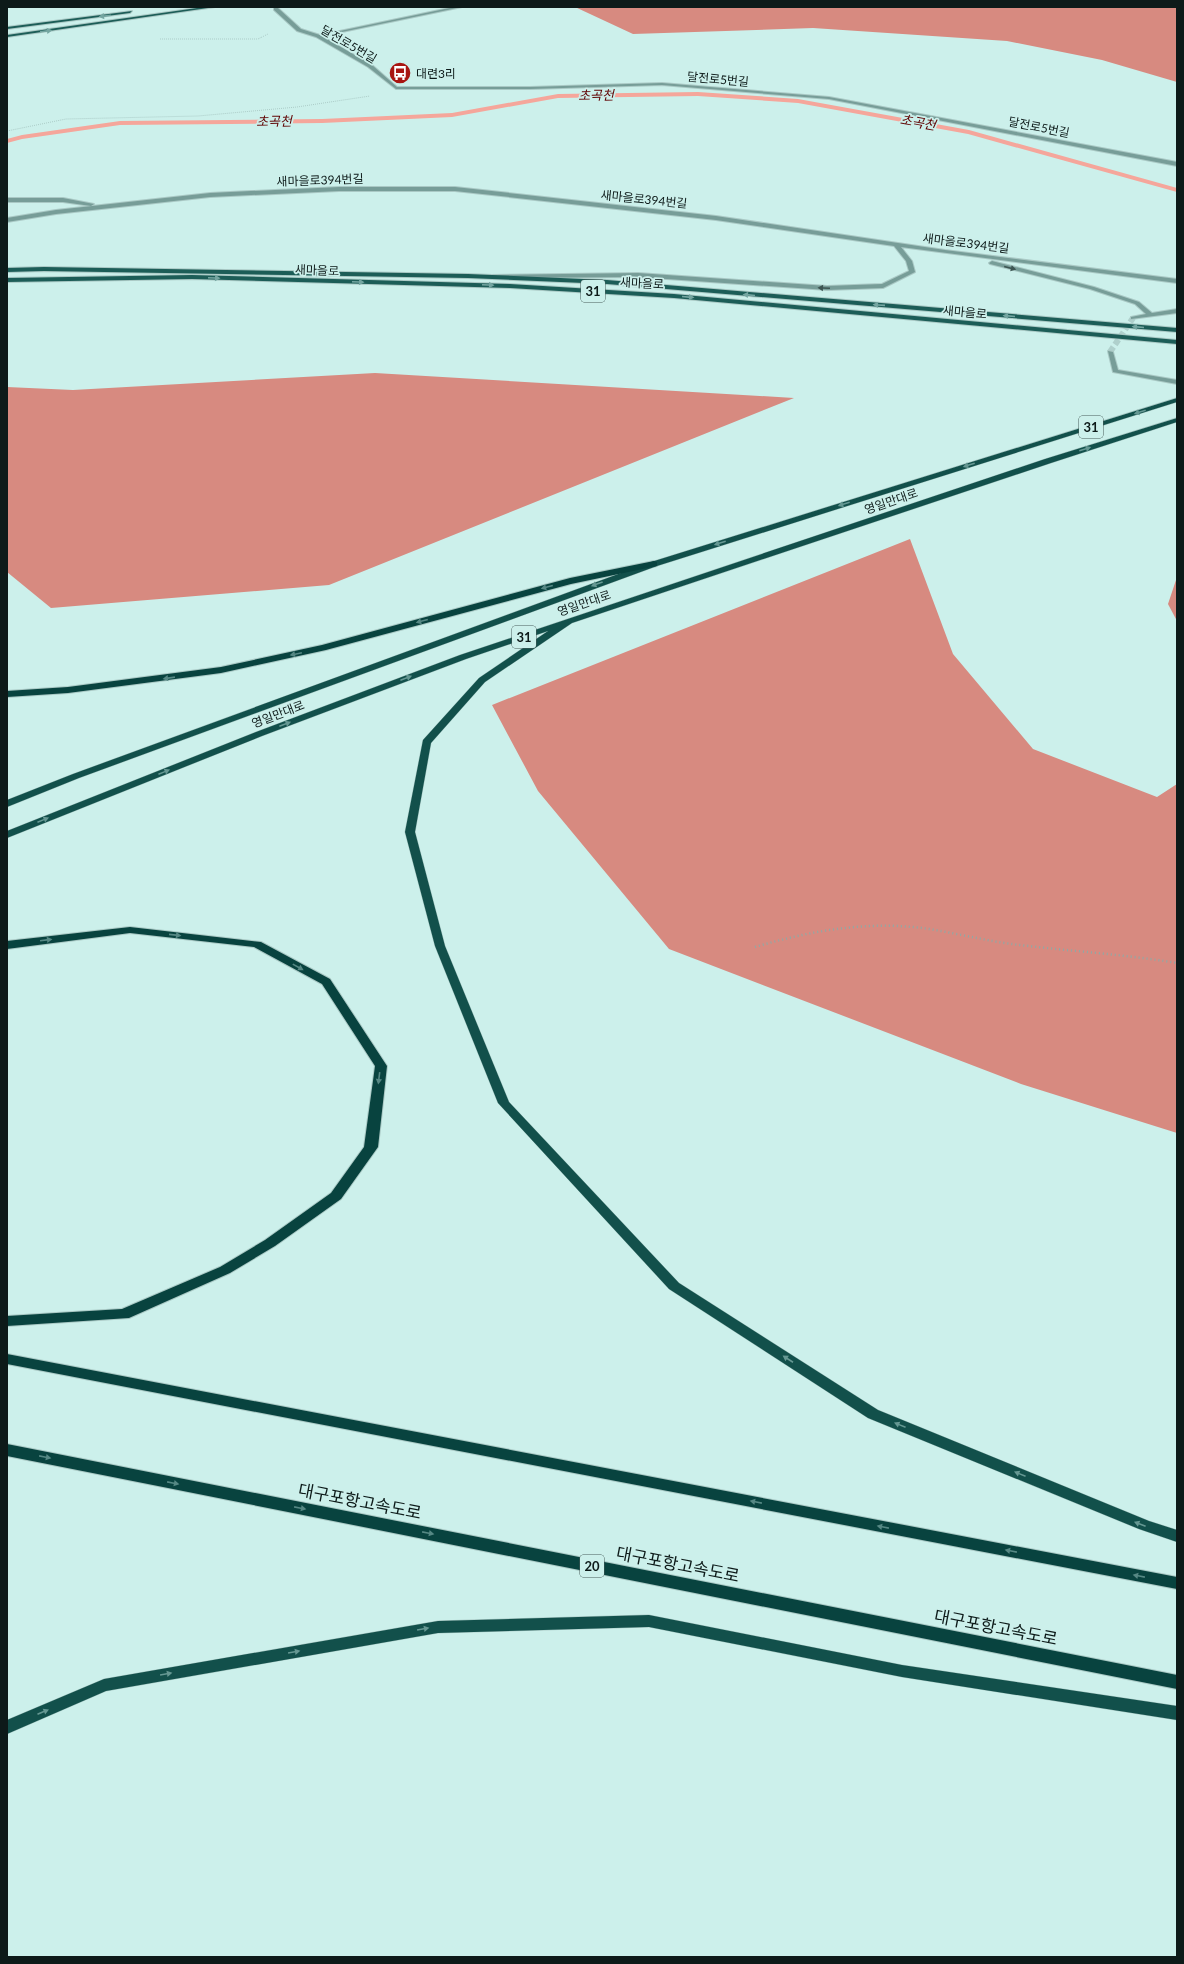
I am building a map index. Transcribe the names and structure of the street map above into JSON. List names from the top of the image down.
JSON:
{
  "streets": {
    "highway": [
      "31",
      "영일만대로",
      "대구포항고속도로",
      "20"
    ],
    "main road": ["새마을로"],
    "street": ["달전로5번길", "새마을로394번길"]
  },
  "water": ["초곡천"],
  "places": {
    "bus stop": ["대련3리"]
  }
}
